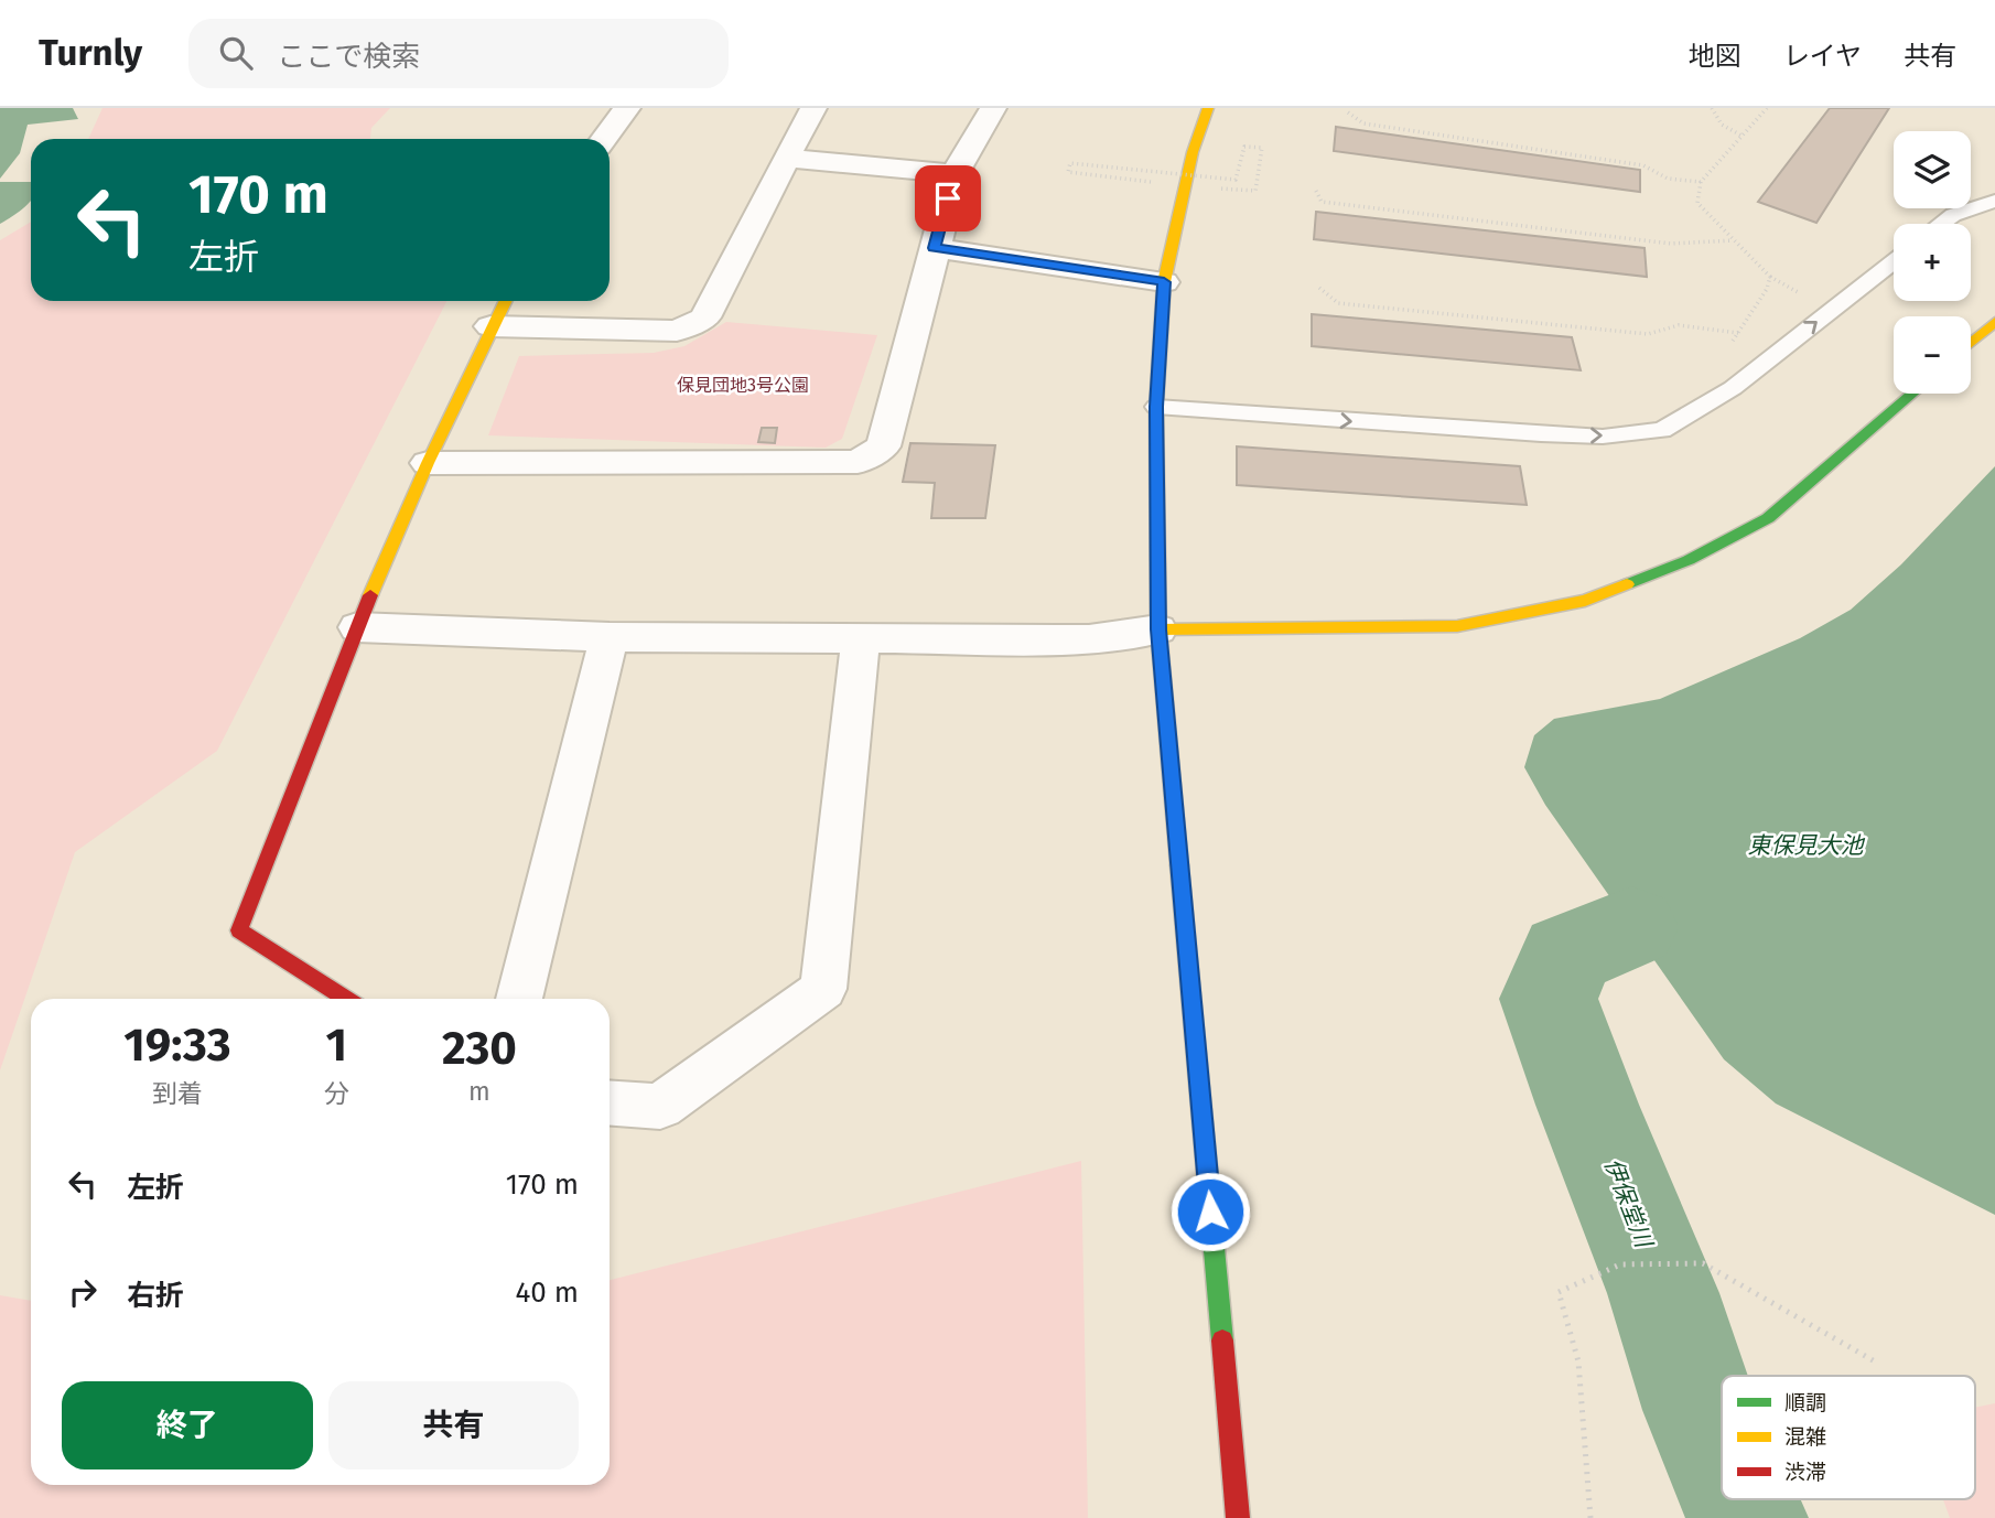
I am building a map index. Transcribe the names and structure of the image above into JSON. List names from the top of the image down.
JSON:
{
  "water": ["東保見大池", "伊保堂川"],
  "parks": ["保見団地3号公園"],
  "legend": ["順調", "混雑", "渋滞"],
  "page": {
    "header": "Turnly",
    "search": "ここで検索",
    "nav": ["地図", "レイヤ", "共有"],
    "map_buttons": ["+", "−"],
    "turn": ["170 m", "左折"],
    "eta": [
      "19:33",
      "到着",
      "1",
      "分",
      "230",
      "m"
    ],
    "list": [
      {
        "name": "左折",
        "value": "170 m"
      },
      {
        "name": "右折",
        "value": "40 m"
      }
    ],
    "buttons": ["終了", "共有"]
  }
}
